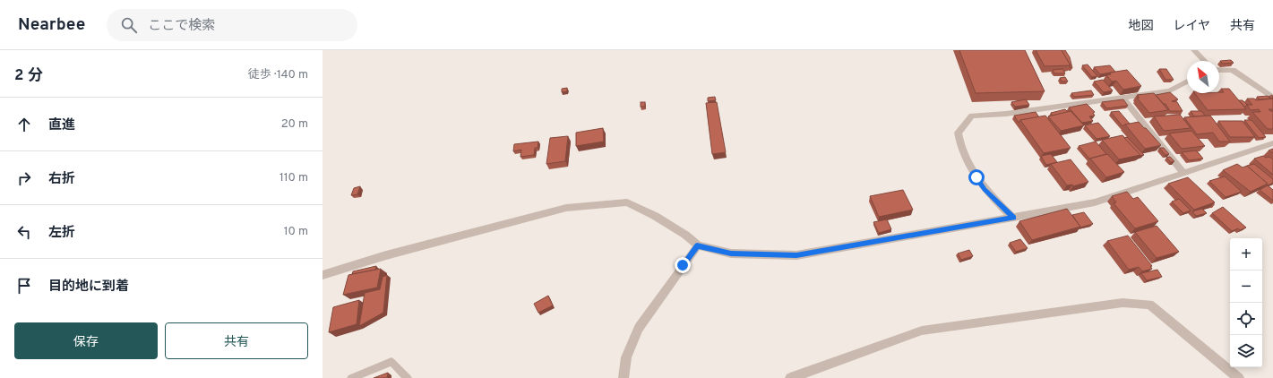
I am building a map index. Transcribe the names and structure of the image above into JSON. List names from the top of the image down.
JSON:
{
  "north": "top left",
  "page": {
    "header": "Nearbee",
    "search": "ここで検索",
    "nav": ["地図", "レイヤ", "共有"],
    "heading": ["2 分", "徒歩 · 140 m"],
    "list": [
      ["直進", "20 m"],
      ["右折", "110 m"],
      ["左折", "10 m"],
      "目的地に到着"
    ],
    "map_buttons": ["+", "−"],
    "buttons": ["保存", "共有"]
  }
}
